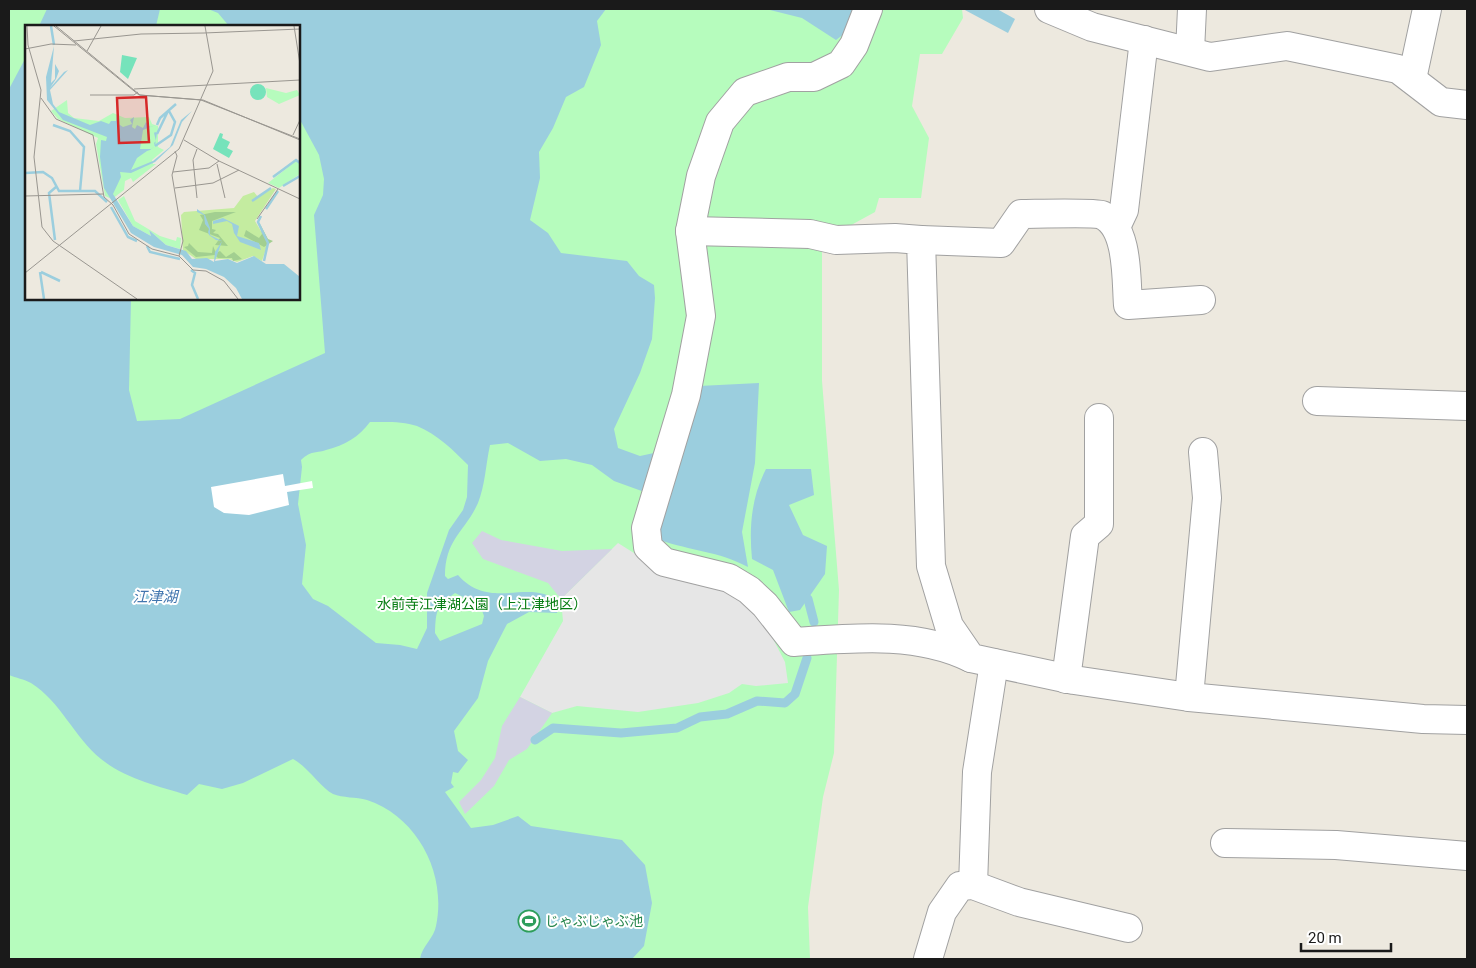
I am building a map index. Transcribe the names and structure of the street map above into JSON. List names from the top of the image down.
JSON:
{
  "water": ["江津湖"],
  "parks": ["水前寺江津湖公園（上江津地区）"],
  "places": {
    "sports": ["じゃぶじゃぶ池"]
  },
  "scale_bar": "20 m"
}
